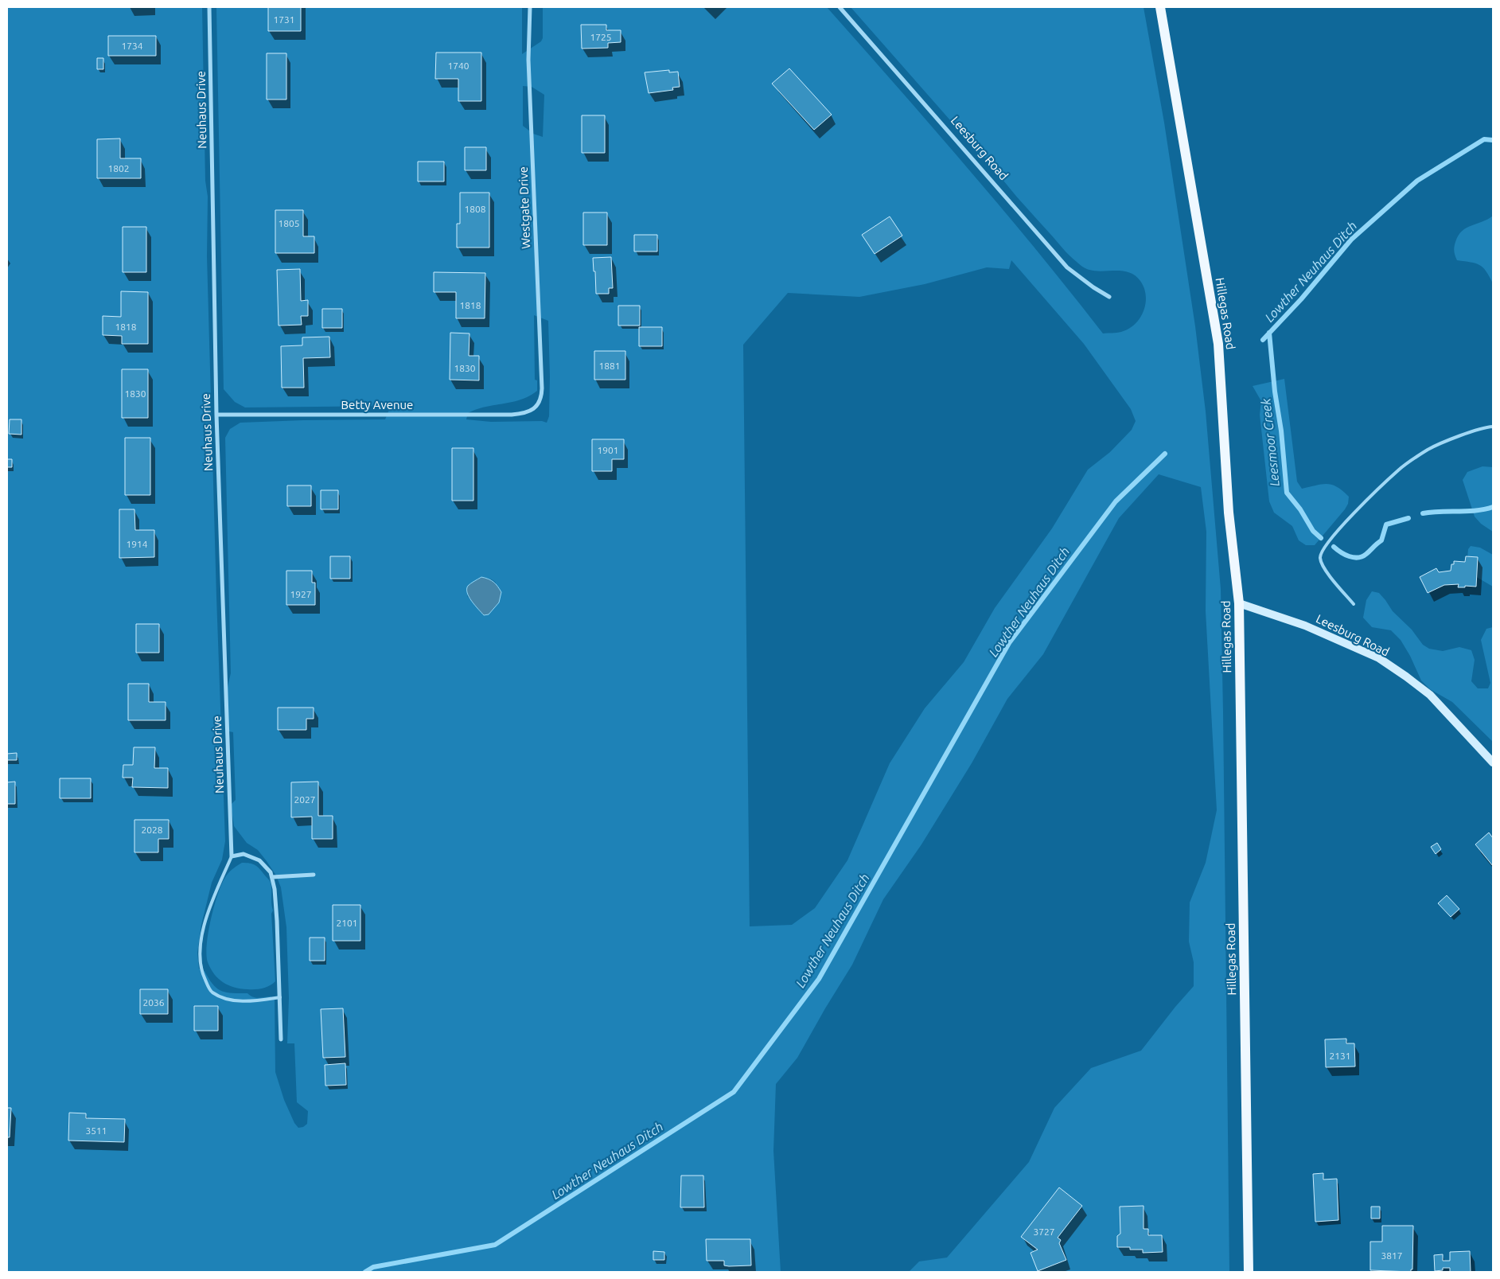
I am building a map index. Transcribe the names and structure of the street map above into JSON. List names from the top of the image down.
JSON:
{
  "streets": {
    "main road": ["Leesburg Road", "Hillegas Road"],
    "street": ["Neuhaus Drive", "Westgate Drive", "Betty Avenue"]
  },
  "crossings": [
    ["Neuhaus Drive", "Betty Avenue"],
    ["Leesburg Road", "Hillegas Road"],
    ["Westgate Drive", "Betty Avenue"]
  ],
  "water": ["Lowther Neuhaus Ditch", "Leesmoor Creek"],
  "house_numbers": [
    "1731",
    "1725",
    "1734",
    "1740",
    "1802",
    "1808",
    "1805",
    "1818",
    "1818",
    "1881",
    "1830",
    "1830",
    "1901",
    "1914",
    "1927",
    "2027",
    "2028",
    "2101",
    "2036",
    "2131",
    "3511",
    "3727",
    "3817"
  ]
}
